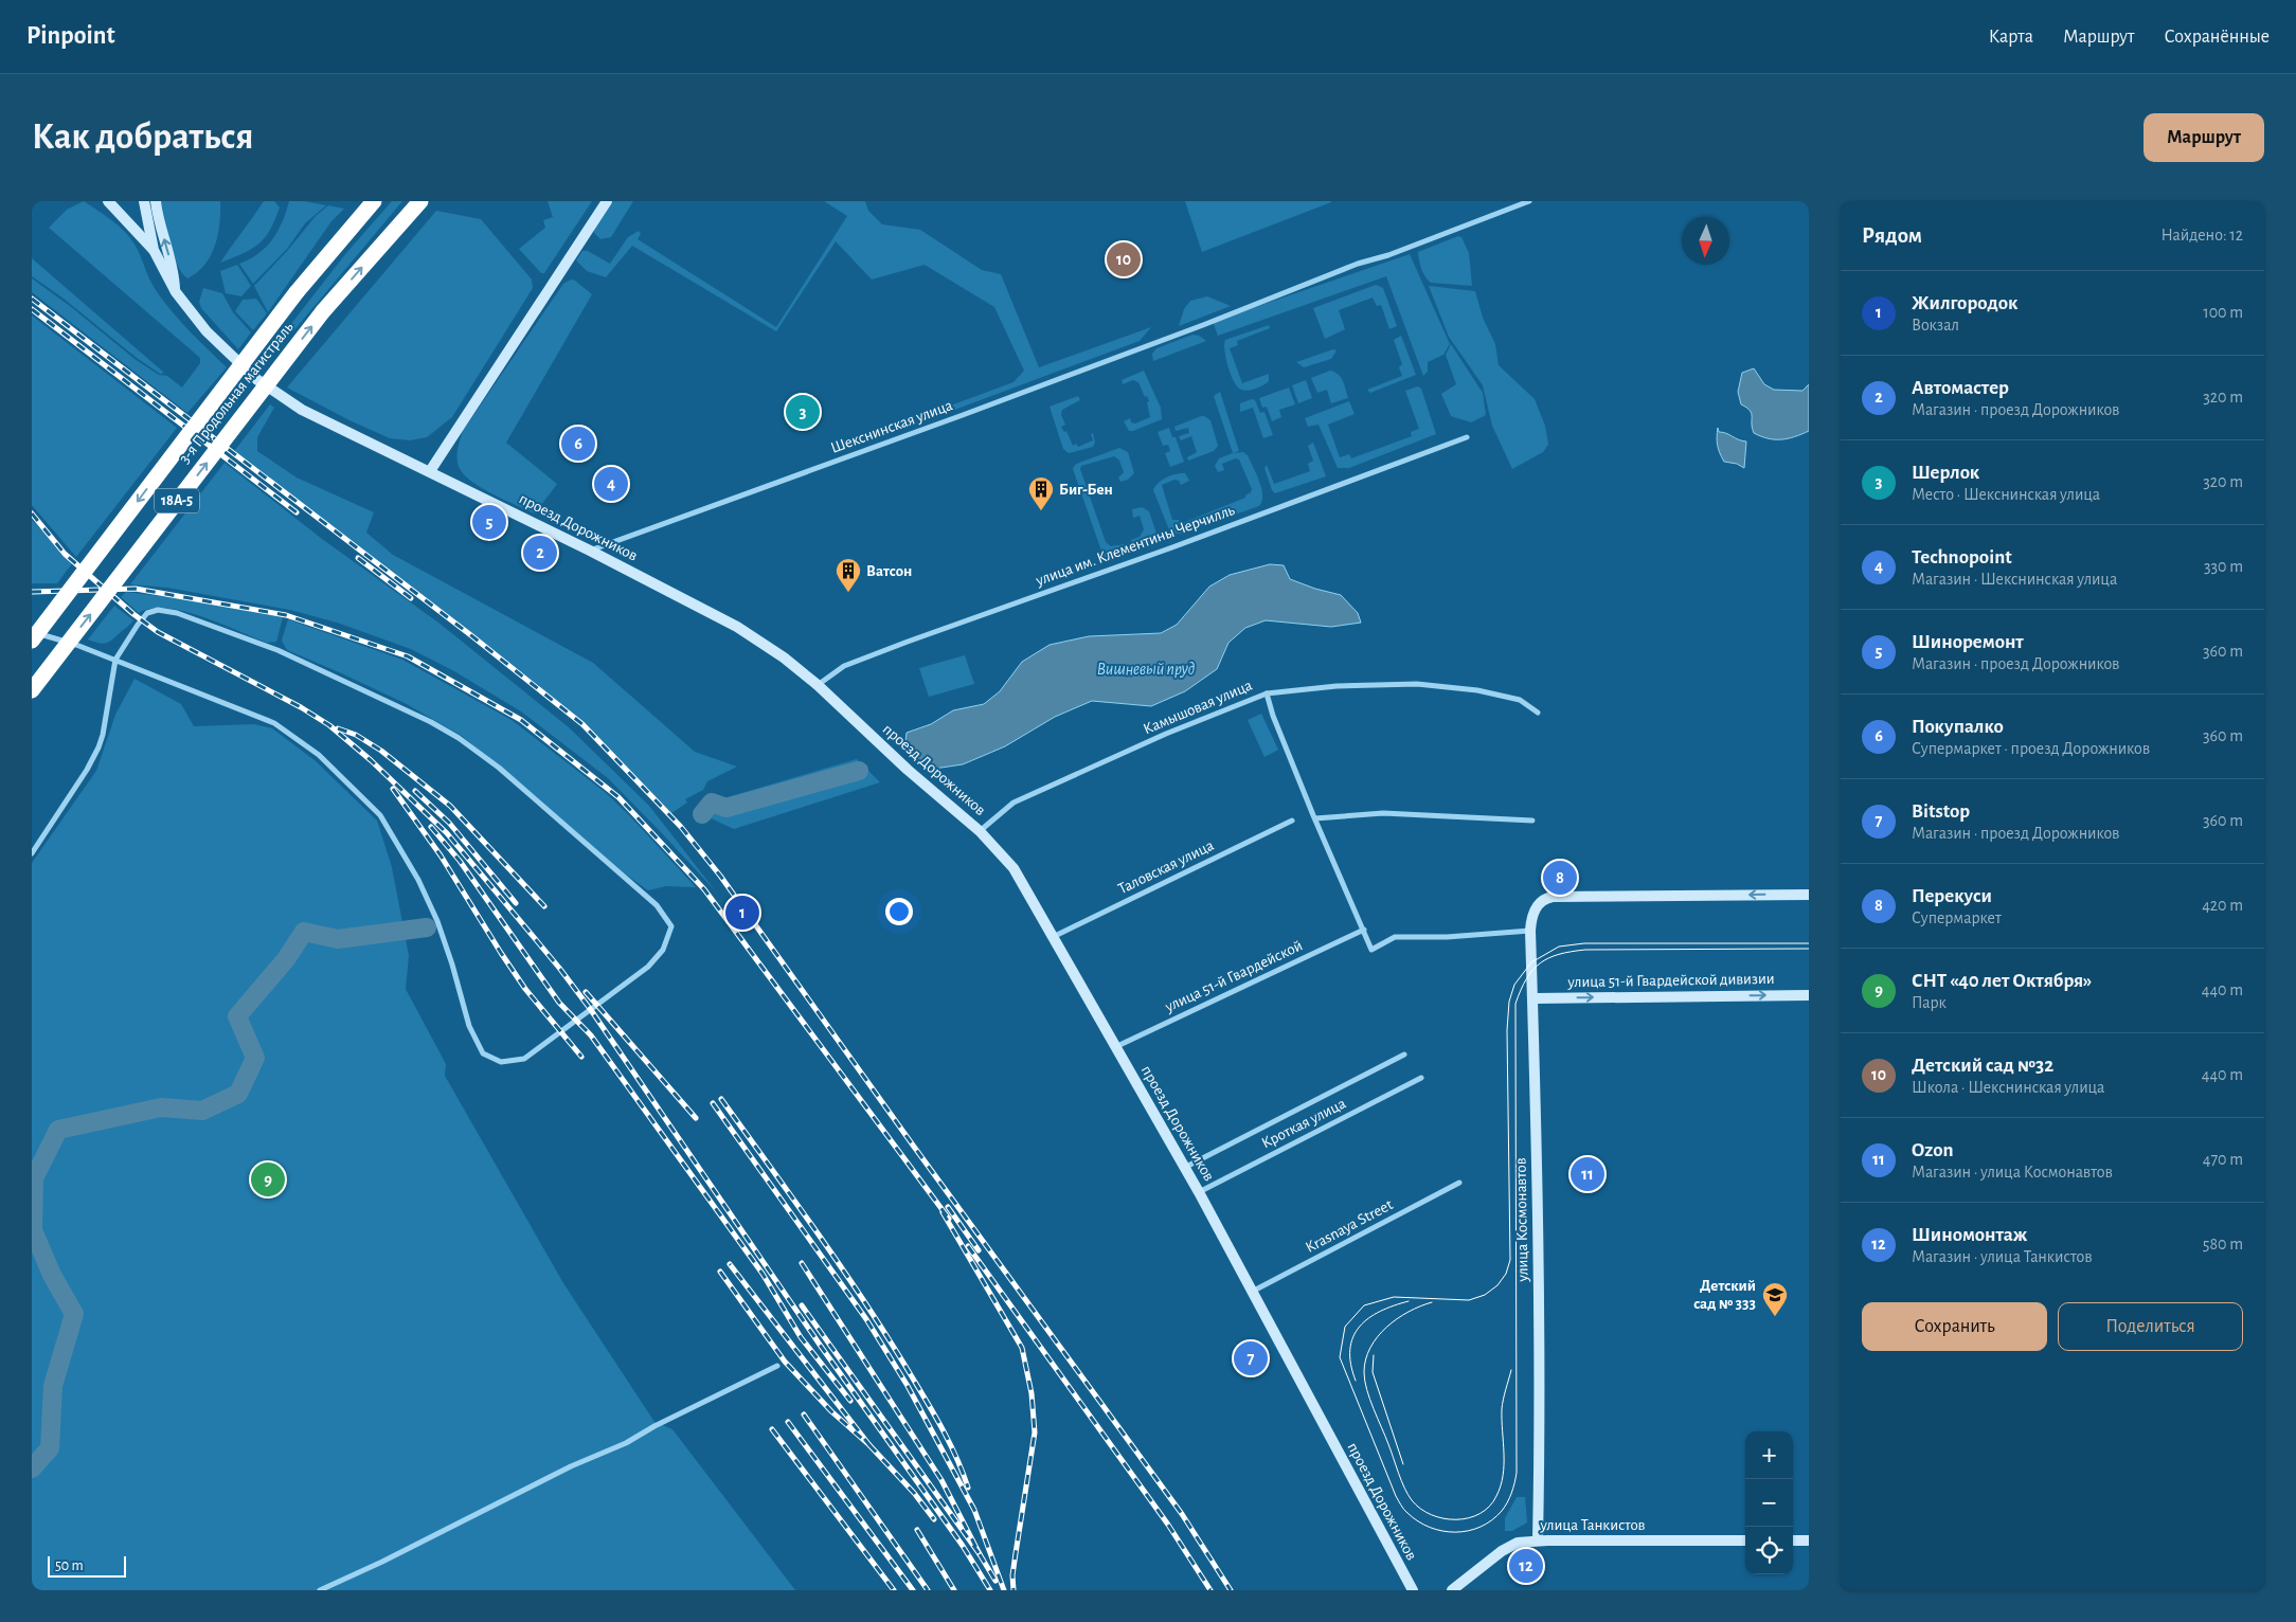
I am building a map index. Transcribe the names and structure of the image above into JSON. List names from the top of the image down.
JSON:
{
  "streets": {
    "highway": ["3-я Продольная магистраль", "18А-5"],
    "main road": [
      "проезд Дорожников",
      "улица 51-й Гвардейской дивизии",
      "улица Космонавтов",
      "улица Танкистов"
    ],
    "street": [
      "Шекснинская улица",
      "улица им. Клементины Черчилль",
      "Камышовая улица",
      "Таловская улица",
      "улица 51-й Гвардейской",
      "Кроткая улица",
      "Krasnaya Street"
    ]
  },
  "crossings": [
    ["Шекснинская улица", "проезд Дорожников"],
    ["проезд Дорожников", "улица им. Клементины Черчилль"],
    ["проезд Дорожников", "Камышовая улица"],
    ["проезд Дорожников", "Таловская улица"],
    ["проезд Дорожников", "улица 51-й Гвардейской"],
    ["проезд Дорожников", "Кроткая улица"],
    ["проезд Дорожников", "Krasnaya Street"],
    ["улица 51-й Гвардейской дивизии", "улица Космонавтов"],
    ["улица Космонавтов", "улица Танкистов"]
  ],
  "one_way": ["улица 51-й Гвардейской дивизии"],
  "water": ["Вишневый пруд"],
  "places": {
    "building": ["Биг-Бен", "Ватсон"],
    "school or university": ["Детский сад № 333"]
  },
  "scale_bar": "50 m",
  "north": "bottom",
  "page": {
    "header": "Pinpoint",
    "nav": ["Карта", "Маршрут", "Сохранённые"],
    "buttons": [
      "Маршрут",
      ["Сохранить", "Поделиться"]
    ],
    "title": "Как добраться",
    "heading": ["Рядом", "Найдено: 12"],
    "pins": [
      "10",
      "3",
      "6",
      "4",
      "5",
      "2",
      "8",
      "1",
      "11",
      "9",
      "7",
      "12"
    ],
    "list": [
      {
        "mark": "1",
        "name": "Жилгородок",
        "note": "Вокзал",
        "value": "100 m"
      },
      {
        "mark": "2",
        "name": "Автомастер",
        "note": "Магазин · проезд Дорожников",
        "value": "320 m"
      },
      {
        "mark": "3",
        "name": "Шерлок",
        "note": "Место · Шекснинская улица",
        "value": "320 m"
      },
      {
        "mark": "4",
        "name": "Technopoint",
        "note": "Магазин · Шекснинская улица",
        "value": "330 m"
      },
      {
        "mark": "5",
        "name": "Шиноремонт",
        "note": "Магазин · проезд Дорожников",
        "value": "360 m"
      },
      {
        "mark": "6",
        "name": "Покупалко",
        "note": "Супермаркет · проезд Дорожников",
        "value": "360 m"
      },
      {
        "mark": "7",
        "name": "Bitstop",
        "note": "Магазин · проезд Дорожников",
        "value": "360 m"
      },
      {
        "mark": "8",
        "name": "Перекуси",
        "note": "Супермаркет",
        "value": "420 m"
      },
      {
        "mark": "9",
        "name": "СНТ «40 лет Октября»",
        "note": "Парк",
        "value": "440 m"
      },
      {
        "mark": "10",
        "name": "Детский сад №32",
        "note": "Школа · Шекснинская улица",
        "value": "440 m"
      },
      {
        "mark": "11",
        "name": "Ozon",
        "note": "Магазин · улица Космонавтов",
        "value": "470 m"
      },
      {
        "mark": "12",
        "name": "Шиномонтаж",
        "note": "Магазин · улица Танкистов",
        "value": "580 m"
      }
    ],
    "map_buttons": ["+", "−"],
    "scale": "50 m"
  }
}
